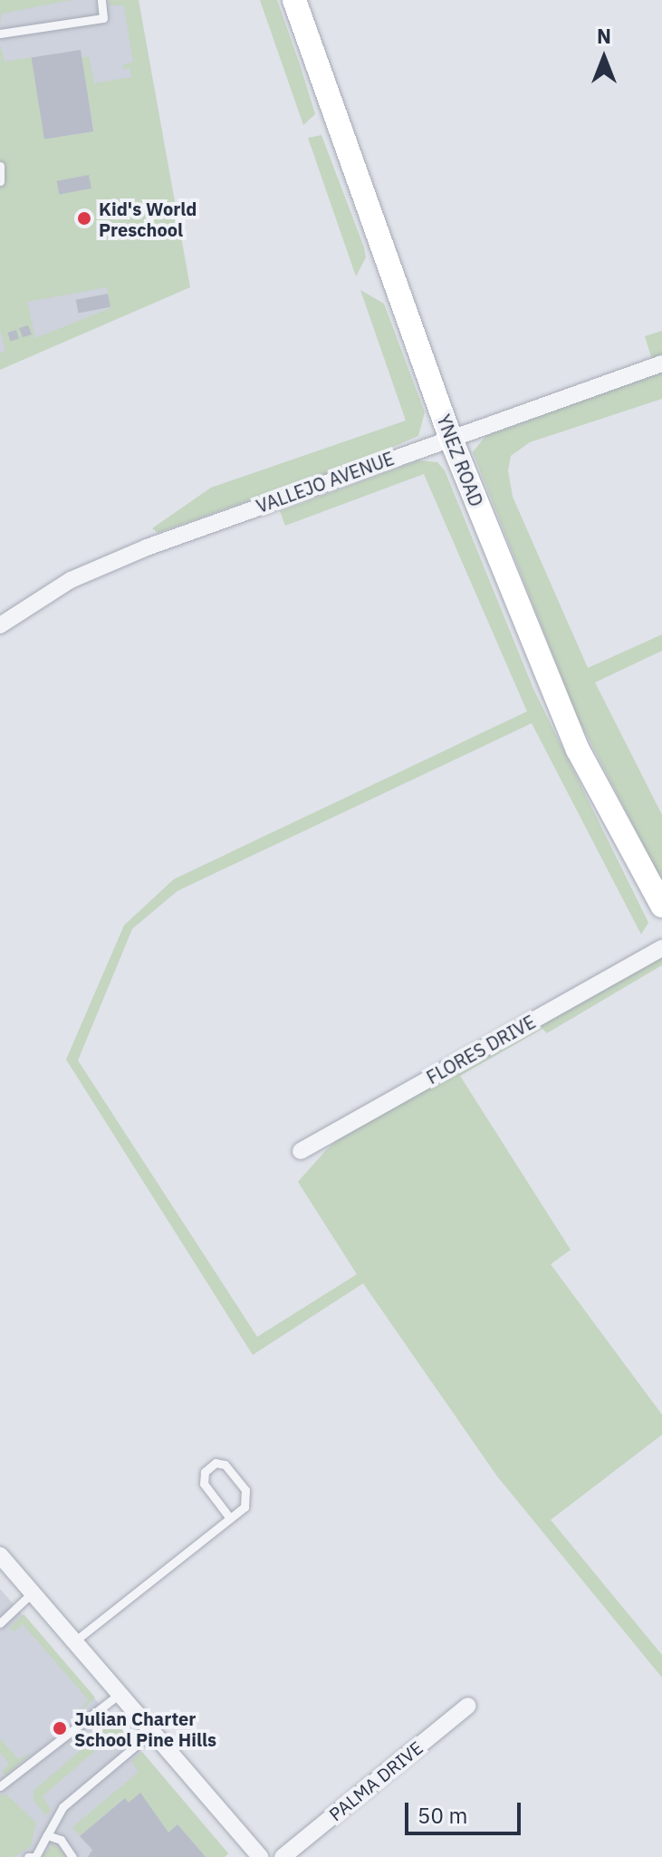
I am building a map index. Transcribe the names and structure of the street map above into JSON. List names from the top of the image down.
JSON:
{
  "streets": {
    "main road": ["YNEZ ROAD"],
    "street": ["VALLEJO AVENUE", "FLORES DRIVE", "PALMA DRIVE"]
  },
  "crossings": [
    ["YNEZ ROAD", "VALLEJO AVENUE"]
  ],
  "places": ["Kid's World Preschool", "Julian Charter School Pine Hills"],
  "scale_bar": "50 m",
  "north": "top"
}
